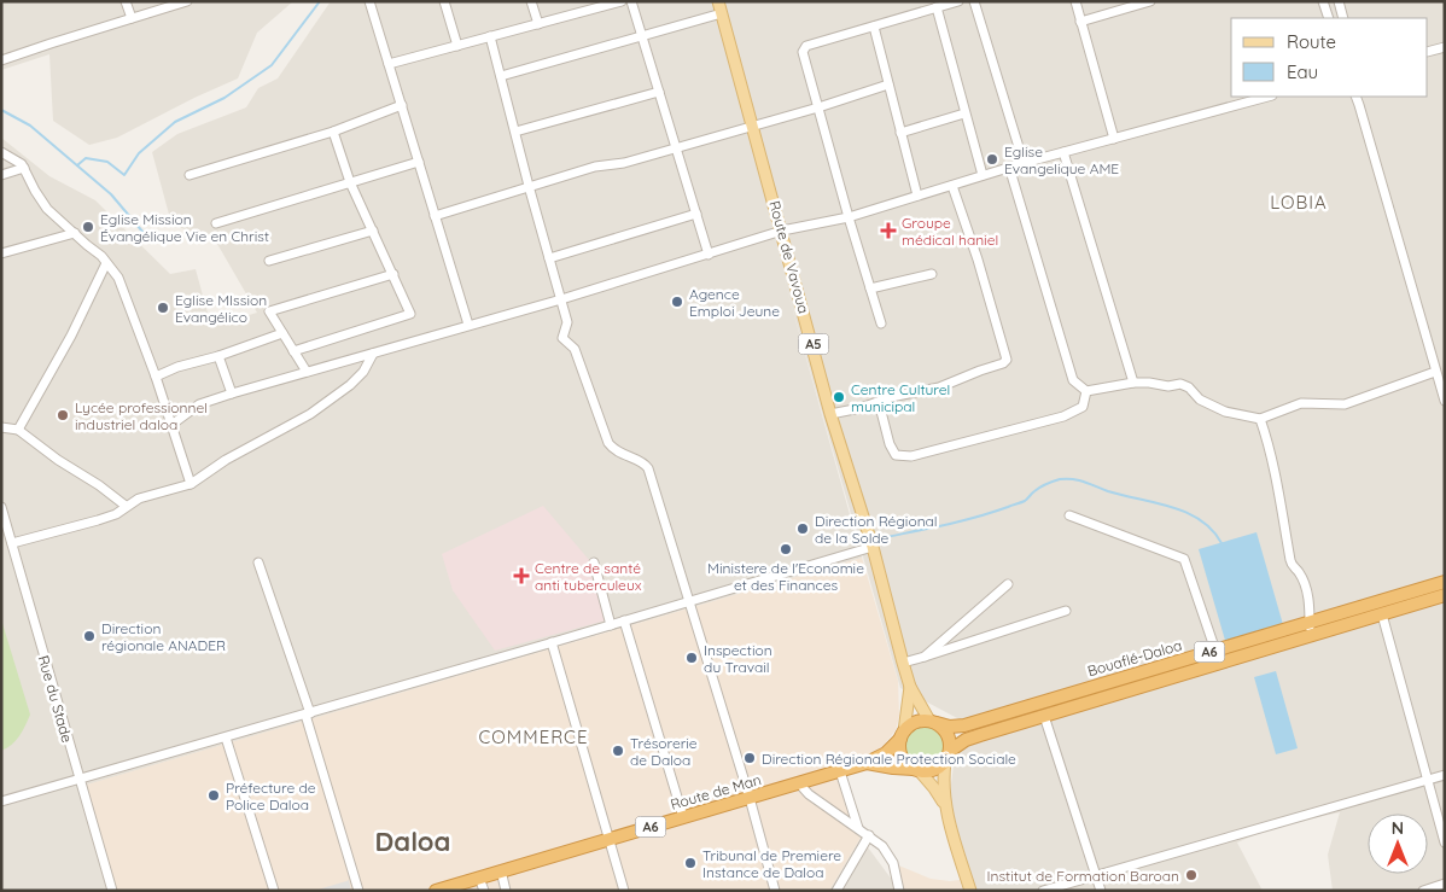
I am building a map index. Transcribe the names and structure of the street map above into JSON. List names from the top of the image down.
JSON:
{
  "streets": {
    "highway": ["A6", "Bouaflé-Daloa", "Route de Man"],
    "main road": ["Route de Vavoua", "A5"],
    "street": ["Rue du Stade"]
  },
  "crossings": [
    ["Route de Vavoua", "A5"],
    ["A5", "A6"],
    ["A5", "Bouaflé-Daloa"],
    ["A6", "Bouaflé-Daloa"],
    ["A6", "Route de Man"]
  ],
  "districts": ["LOBIA", "COMMERCE", "Daloa"],
  "places": {
    "other": [
      "Eglise Evangelique AME",
      "Eglise Mission Évangélique Vie en Christ",
      "Agence Emploi Jeune",
      "Eglise MIssion Evangélico",
      "Centre Culturel municipal",
      "Lycée professionnel industriel daloa",
      "Direction Régional de la Solde",
      "Ministere de l'Economie et des Finances",
      "Direction régionale ANADER",
      "Inspection du Travail",
      "Trésorerie de Daloa",
      "Direction Régionale Protection Sociale",
      "Préfecture de Police Daloa",
      "Tribunal de Premiere Instance de Daloa",
      "Institut de Formation Baroan"
    ],
    "health": ["Groupe médical haniel", "Centre de santé anti tuberculeux"]
  },
  "legend": ["Route", "Eau"],
  "north": "top"
}
